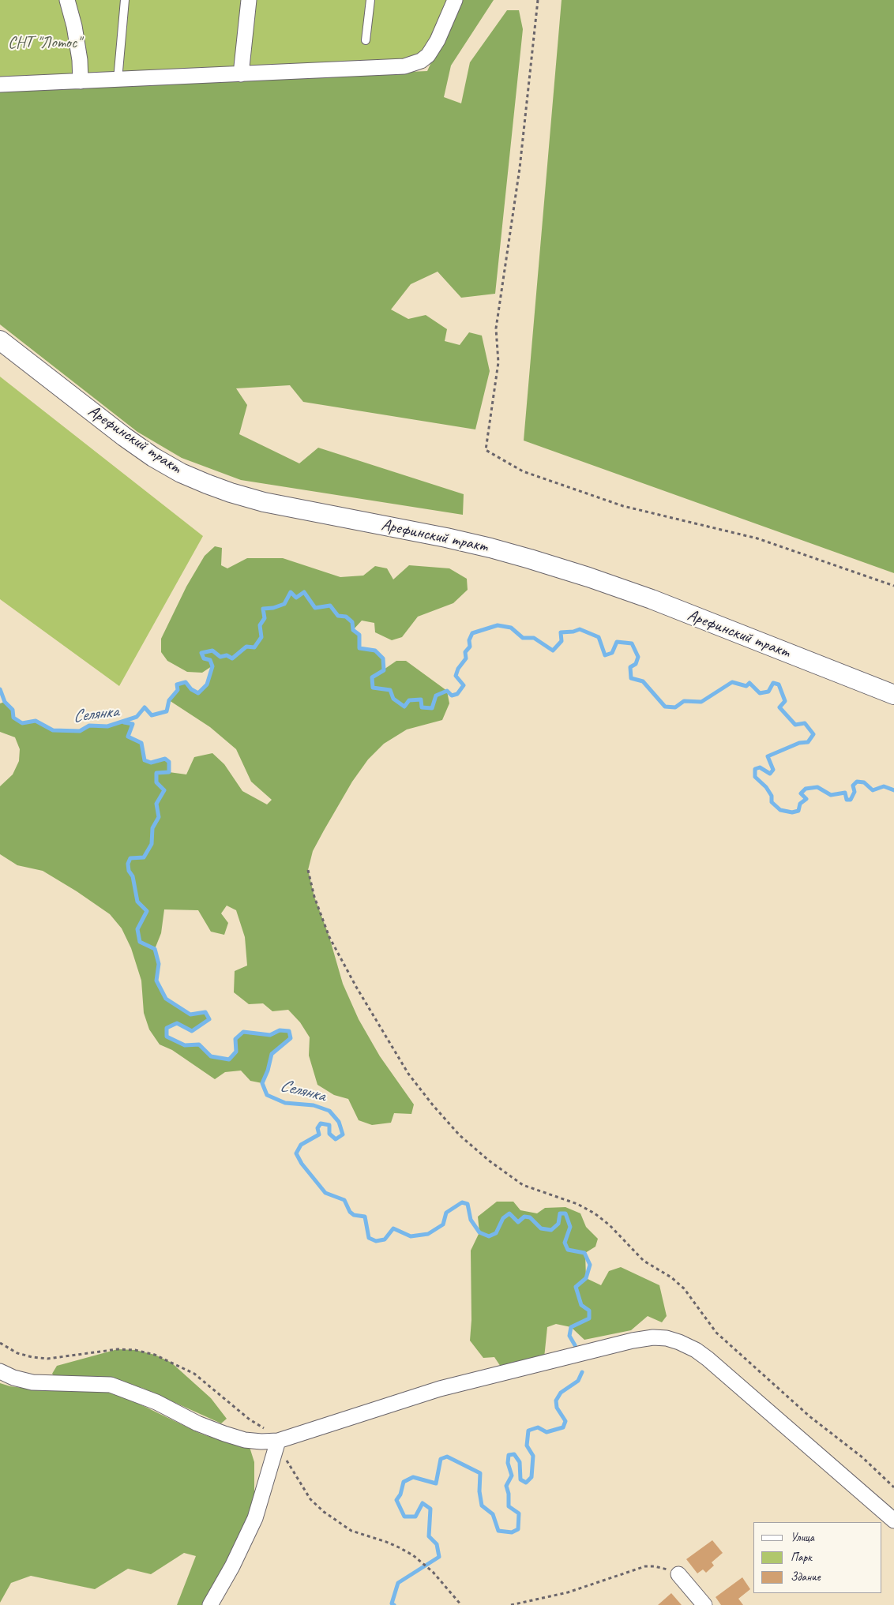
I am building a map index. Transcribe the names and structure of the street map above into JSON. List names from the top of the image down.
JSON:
{
  "streets": {
    "street": ["Арефинский тракт"]
  },
  "water": ["Селянка"],
  "parks": ["СНТ \"Лотос\""],
  "legend": ["Улица", "Парк", "Здание"]
}
